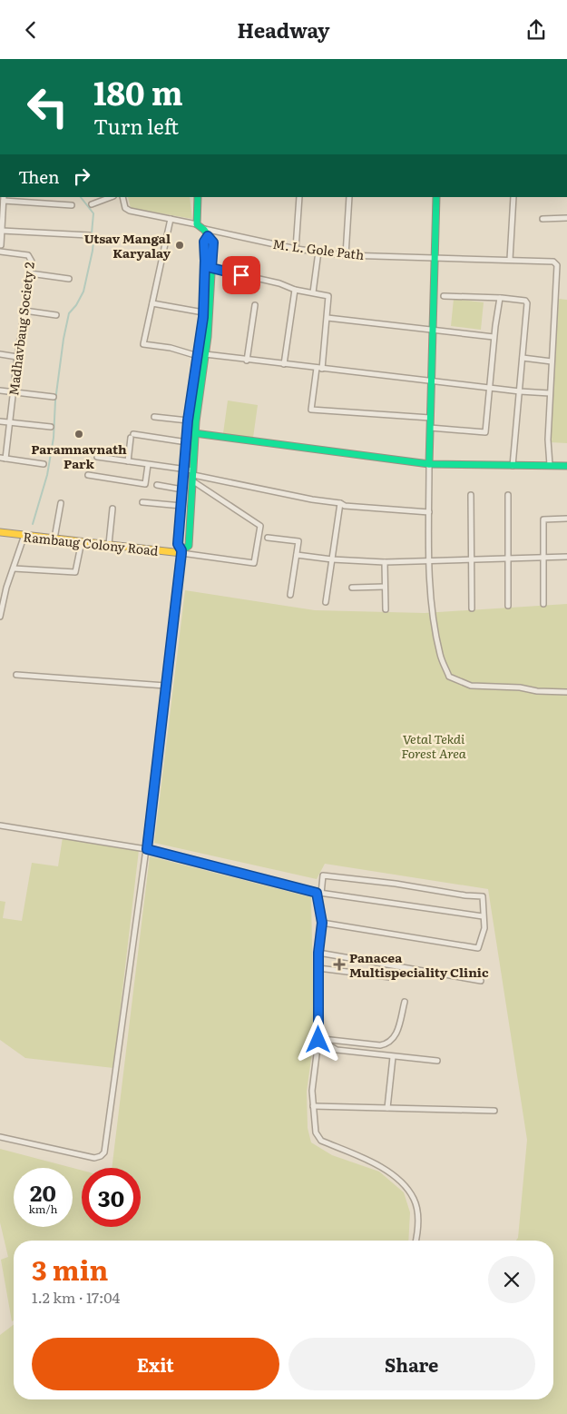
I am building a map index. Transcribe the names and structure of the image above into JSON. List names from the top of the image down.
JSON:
{
  "streets": {
    "street": ["M. L. Gole Path", "Madhavbaug Society 2", "Rambaug Colony Road"]
  },
  "parks": ["Vetal Tekdi Forest Area"],
  "places": {
    "other": ["Utsav Mangal Karyalay", "Paramnavnath Park"],
    "health": ["Panacea Multispeciality Clinic"]
  },
  "page": {
    "header": "Headway",
    "turn": ["180 m", "Turn left"],
    "then": "Then",
    "speed": "20 km/h",
    "limit": "30",
    "heading": ["3 min", "1.2 km · 17:04"],
    "buttons": ["Exit", "Share"]
  }
}
